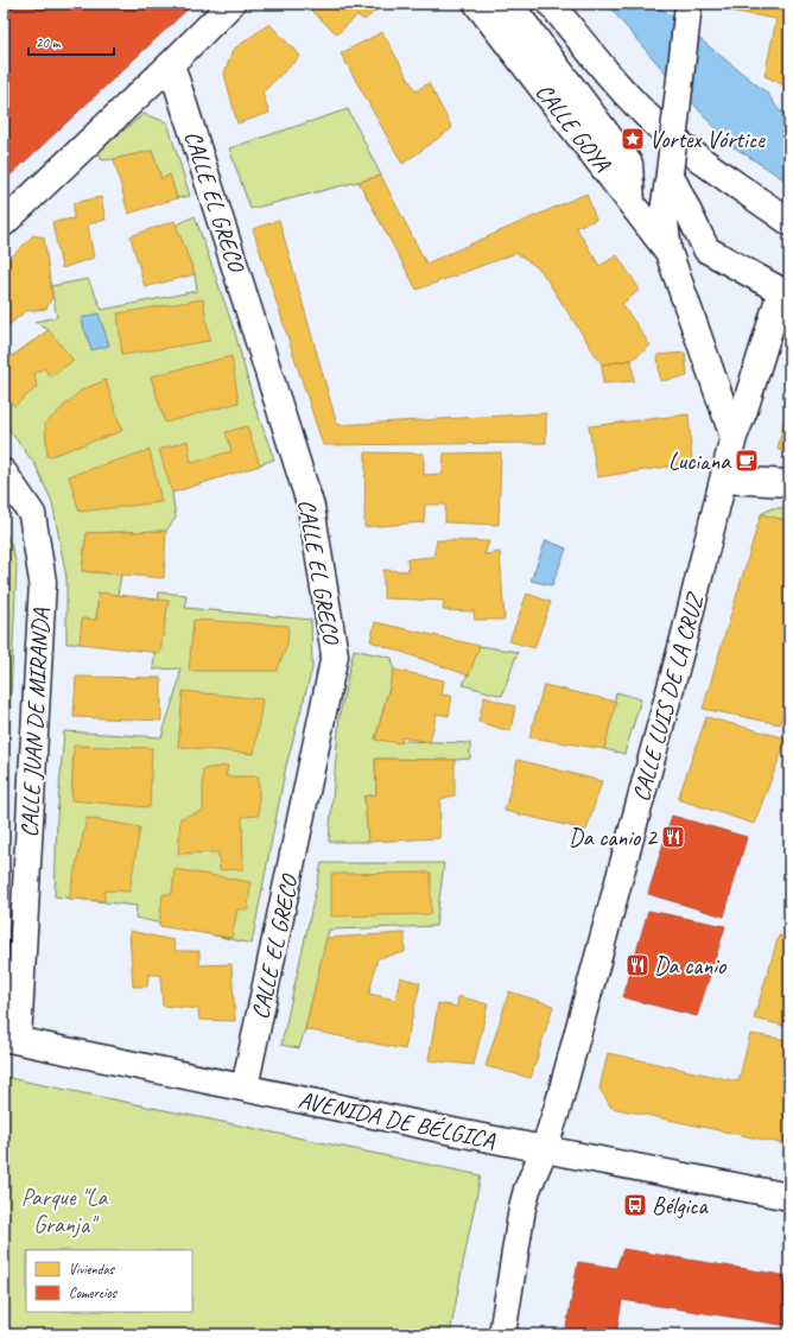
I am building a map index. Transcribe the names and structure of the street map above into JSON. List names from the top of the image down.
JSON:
{
  "streets": {
    "street": [
      "CALLE GOYA",
      "CALLE EL GRECO",
      "CALLE LUIS DE LA CRUZ",
      "CALLE JUAN DE MIRANDA",
      "AVENIDA DE BÉLGICA"
    ]
  },
  "crossings": [
    ["CALLE EL GRECO", "AVENIDA DE BÉLGICA"],
    ["CALLE LUIS DE LA CRUZ", "AVENIDA DE BÉLGICA"],
    ["CALLE JUAN DE MIRANDA", "AVENIDA DE BÉLGICA"]
  ],
  "parks": ["Parque \"La Granja\""],
  "places": {
    "place": ["Vortex Vórtice"],
    "cafe": ["Luciana"],
    "restaurant": ["Da canio 2", "Da canio"],
    "bus stop": ["Bélgica"]
  },
  "legend": ["Viviendas", "Comercios"],
  "scale_bar": "20 m"
}
